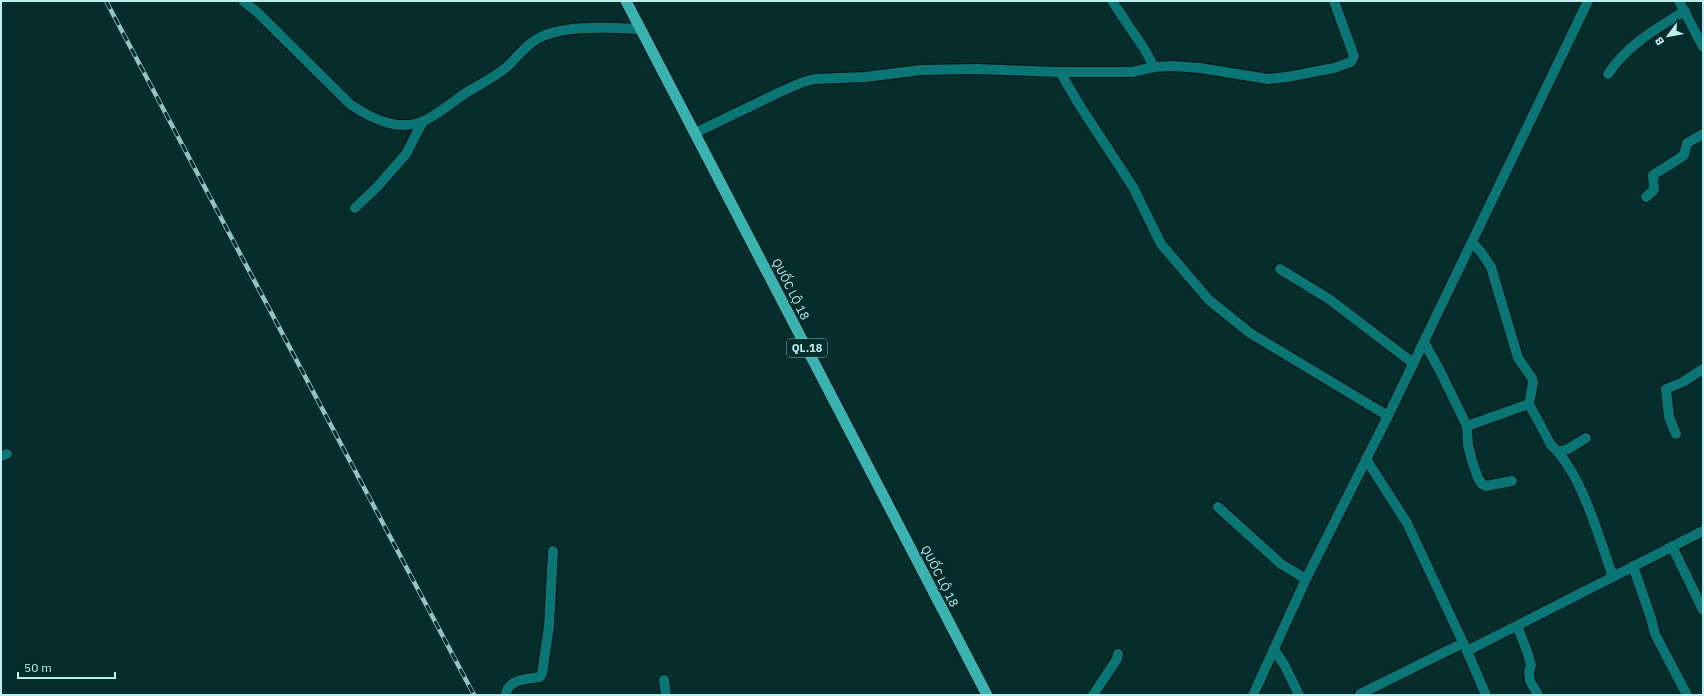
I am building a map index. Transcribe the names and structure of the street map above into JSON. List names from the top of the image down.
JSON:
{
  "streets": {
    "highway": ["QUỐC LỘ 18", "QL.18"]
  },
  "scale_bar": "50 m",
  "north": "bottom left"
}
